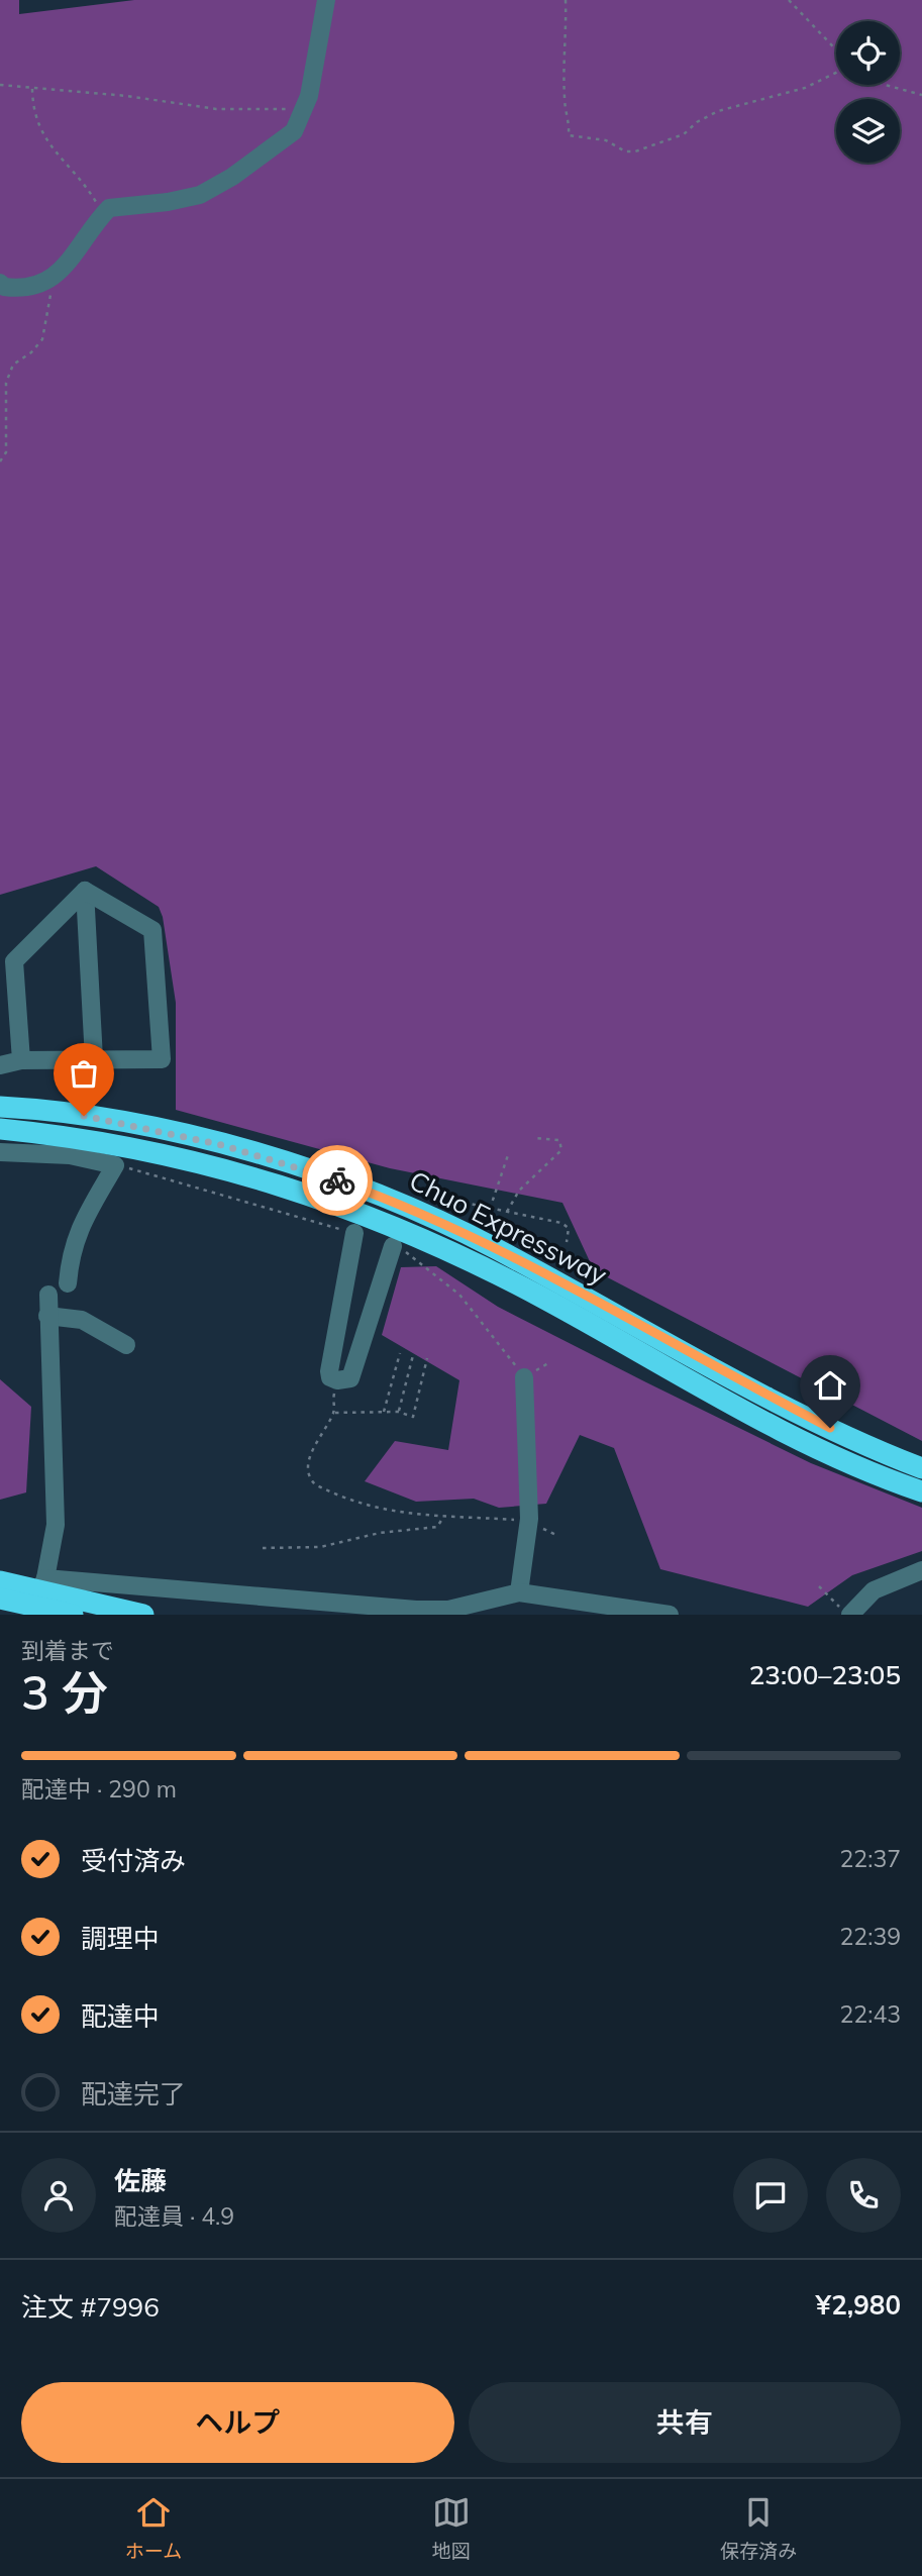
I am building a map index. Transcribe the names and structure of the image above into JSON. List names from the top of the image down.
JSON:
{
  "streets": {
    "highway": ["Chuo Expressway"]
  },
  "page": {
    "heading": ["3 分", "到着まで", "23:00–23:05"],
    "panel": [
      "佐藤",
      "配達員 · 4.9",
      "注文 #7996",
      "¥2,980"
    ],
    "bar": "配達中 · 290 m",
    "list": [
      ["受付済み", "22:37"],
      ["調理中", "22:39"],
      ["配達中", "22:43"],
      "配達完了"
    ],
    "buttons": ["ヘルプ", "共有"],
    "tabs": ["ホーム", "地図", "保存済み"]
  }
}
